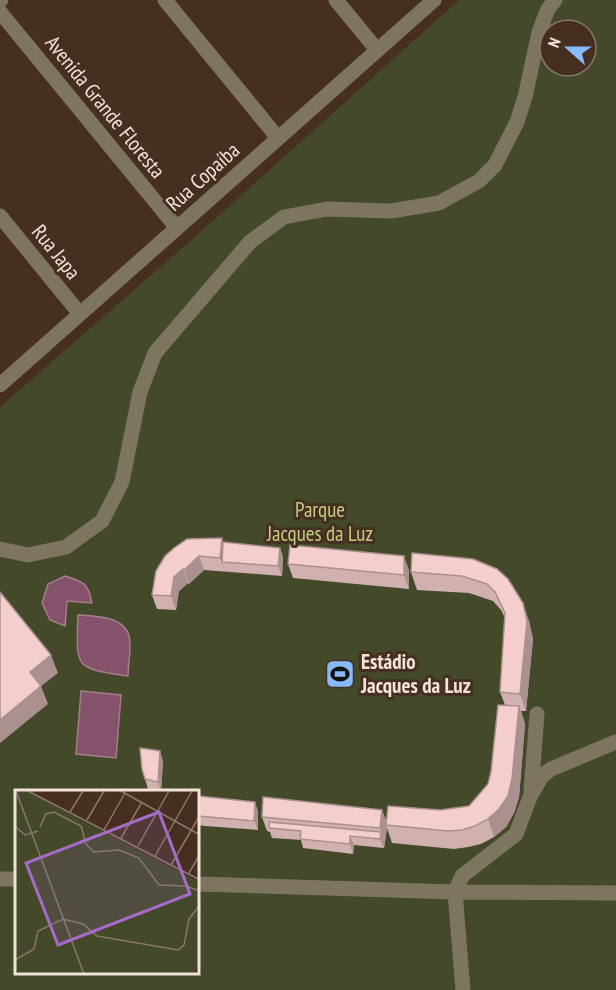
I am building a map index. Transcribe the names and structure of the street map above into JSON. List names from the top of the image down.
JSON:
{
  "streets": {
    "street": ["Avenida Grande Floresta", "Rua Copaíba", "Rua Japa"]
  },
  "crossings": [
    ["Avenida Grande Floresta", "Rua Copaíba"],
    ["Rua Copaíba", "Rua Japa"]
  ],
  "parks": ["Parque Jacques da Luz"],
  "places": {
    "sports": ["Estádio Jacques da Luz"]
  },
  "north": "left"
}
